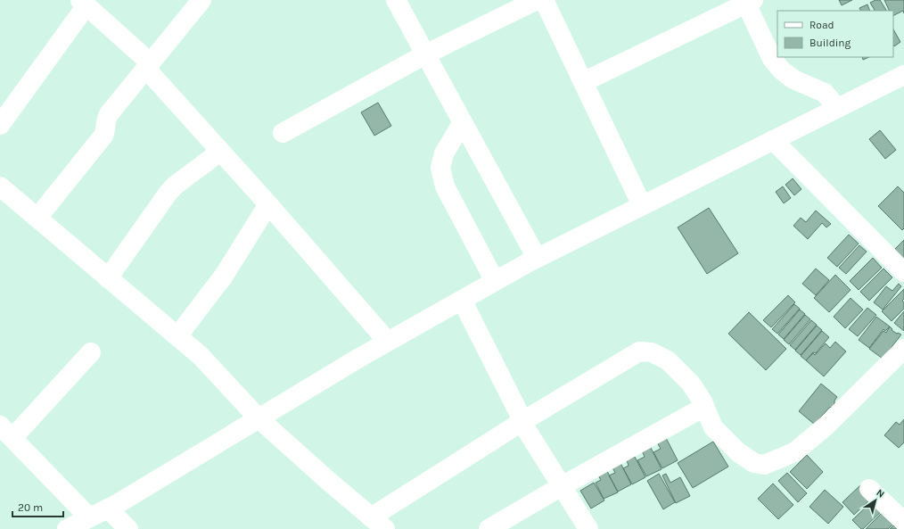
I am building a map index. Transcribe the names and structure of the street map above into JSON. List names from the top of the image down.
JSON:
{
  "legend": ["Road", "Building"],
  "scale_bar": "20 m",
  "north": "top right"
}
